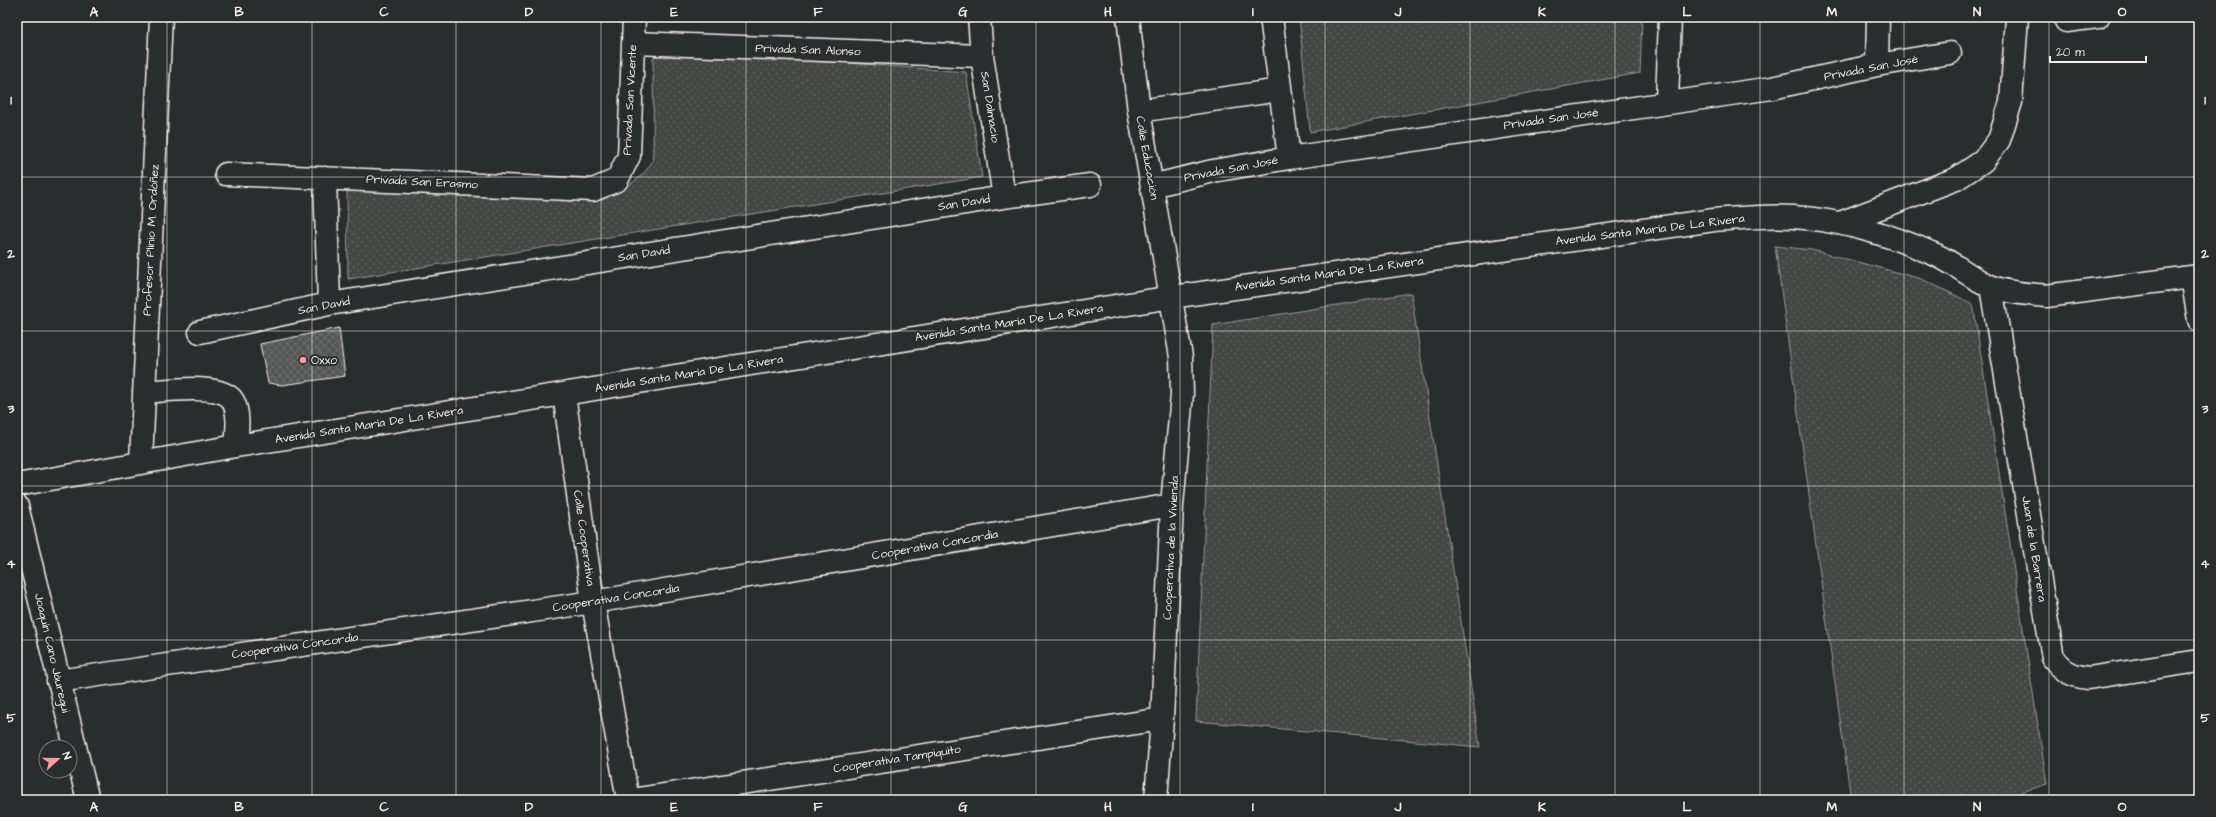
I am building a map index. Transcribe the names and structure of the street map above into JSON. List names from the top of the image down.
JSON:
{
  "streets": {
    "street": [
      "Privada San Alonso",
      "Privada San José",
      "Privada San Vicente",
      "San Dalmacio",
      "Calle Educación",
      "Privada San Erasmo",
      "San David",
      "Avenida Santa María De La Rivera",
      "Profesor Plinio M. Ordóñez",
      "Calle Cooperativa",
      "Cooperativa Concordia",
      "Cooperativa de la Vivienda",
      "Juan de la Barrera",
      "Joaquín Cano Jáuregui",
      "Cooperativa Tampiquito"
    ]
  },
  "crossings": [
    ["Privada San Alonso", "Privada San Vicente"],
    ["Privada San Alonso", "San Dalmacio"],
    ["Privada San José", "Calle Educación"],
    ["Privada San Vicente", "Privada San Erasmo"],
    ["San Dalmacio", "San David"],
    ["Calle Educación", "Avenida Santa María De La Rivera"],
    ["Calle Educación", "Cooperativa de la Vivienda"],
    ["Avenida Santa María De La Rivera", "Profesor Plinio M. Ordóñez"],
    ["Avenida Santa María De La Rivera", "Calle Cooperativa"],
    ["Avenida Santa María De La Rivera", "Cooperativa de la Vivienda"],
    ["Avenida Santa María De La Rivera", "Juan de la Barrera"],
    ["Calle Cooperativa", "Cooperativa Concordia"],
    ["Calle Cooperativa", "Cooperativa Tampiquito"],
    ["Cooperativa Concordia", "Cooperativa de la Vivienda"],
    ["Cooperativa Concordia", "Joaquín Cano Jáuregui"],
    ["Cooperativa de la Vivienda", "Cooperativa Tampiquito"]
  ],
  "places": ["Oxxo"],
  "scale_bar": "20 m",
  "north": "right",
  "grid": {
    "columns": [
      "A",
      "B",
      "C",
      "D",
      "E",
      "F",
      "G",
      "H",
      "I",
      "J",
      "K",
      "L",
      "M",
      "N",
      "O"
    ],
    "rows": [
      "1",
      "2",
      "3",
      "4",
      "5"
    ]
  }
}
